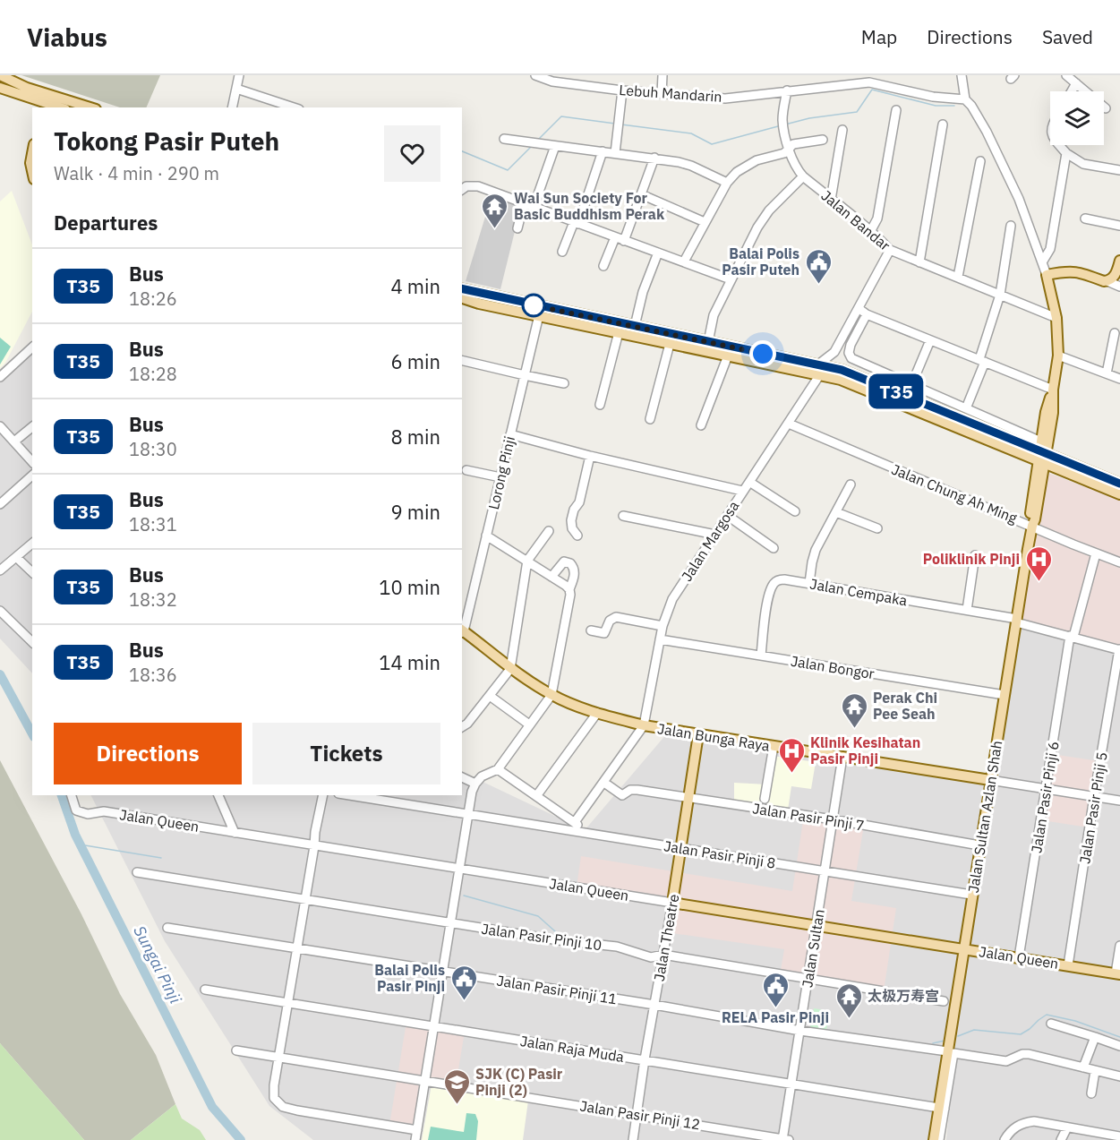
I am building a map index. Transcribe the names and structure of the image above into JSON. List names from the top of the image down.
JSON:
{
  "streets": {
    "main road": [
      "Jalan Bunga Raya",
      "Jalan Sultan Azlan Shah",
      "Jalan Queen",
      "Jalan Theatre"
    ],
    "street": [
      "Lebuh Mandarin",
      "Jalan Bandar",
      "Lorong Pinji",
      "Jalan Chung Ah Ming",
      "Jalan Margosa",
      "Jalan Cempaka",
      "Jalan Bongor",
      "Jalan Pasir Pinji 6",
      "Jalan Pasir Pinji 5",
      "Jalan Pasir Pinji 7",
      "Jalan Pasir Pinji 8",
      "Jalan Pasir Pinji 10",
      "Jalan Sultan",
      "Jalan Pasir Pinji 11",
      "Jalan Raja Muda",
      "Jalan Pasir Pinji 12"
    ]
  },
  "crossings": [
    ["Lebuh Mandarin", "Jalan Bandar"],
    ["Lorong Pinji", "Jalan Bunga Raya"],
    ["Jalan Chung Ah Ming", "Jalan Margosa"],
    ["Jalan Chung Ah Ming", "Jalan Pasir Pinji 6"],
    ["Jalan Chung Ah Ming", "Jalan Sultan Azlan Shah"],
    ["Jalan Margosa", "Jalan Bongor"],
    ["Jalan Margosa", "Jalan Bunga Raya"],
    ["Jalan Cempaka", "Jalan Bongor"],
    ["Jalan Cempaka", "Jalan Pasir Pinji 6"],
    ["Jalan Cempaka", "Jalan Pasir Pinji 5"],
    ["Jalan Cempaka", "Jalan Sultan Azlan Shah"],
    ["Jalan Bongor", "Jalan Sultan Azlan Shah"],
    ["Jalan Bunga Raya", "Jalan Sultan Azlan Shah"],
    ["Jalan Bunga Raya", "Jalan Theatre"],
    ["Jalan Bunga Raya", "Jalan Sultan"],
    ["Jalan Pasir Pinji 6", "Jalan Queen"],
    ["Jalan Pasir Pinji 5", "Jalan Queen"],
    ["Jalan Pasir Pinji 7", "Jalan Sultan Azlan Shah"],
    ["Jalan Pasir Pinji 7", "Jalan Theatre"],
    ["Jalan Pasir Pinji 7", "Jalan Sultan"],
    ["Jalan Sultan Azlan Shah", "Jalan Queen"],
    ["Jalan Sultan Azlan Shah", "Jalan Pasir Pinji 8"],
    ["Jalan Sultan Azlan Shah", "Jalan Pasir Pinji 11"],
    ["Jalan Sultan Azlan Shah", "Jalan Raja Muda"],
    ["Jalan Queen", "Jalan Theatre"],
    ["Jalan Queen", "Jalan Sultan"],
    ["Jalan Pasir Pinji 8", "Jalan Theatre"],
    ["Jalan Pasir Pinji 8", "Jalan Sultan"],
    ["Jalan Pasir Pinji 10", "Jalan Theatre"],
    ["Jalan Pasir Pinji 10", "Jalan Sultan"],
    ["Jalan Theatre", "Jalan Pasir Pinji 11"],
    ["Jalan Theatre", "Jalan Raja Muda"],
    ["Jalan Theatre", "Jalan Pasir Pinji 12"],
    ["Jalan Sultan", "Jalan Pasir Pinji 11"],
    ["Jalan Sultan", "Jalan Raja Muda"],
    ["Jalan Sultan", "Jalan Pasir Pinji 12"]
  ],
  "water": ["Sungai Pinji"],
  "places": {
    "temple": ["Wai Sun Society For Basic Buddhism Perak", "Perak Chi Pee Seah", "太极万寿宫"],
    "public building": ["Balai Polis Pasir Puteh", "Balai Polis Pasir Pinji", "RELA Pasir Pinji"],
    "hospital": ["Poliklinik Pinji", "Klinik Kesihatan Pasir Pinji"],
    "school or university": ["SJK (C) Pasir Pinji (2)"]
  },
  "lines": ["bus line T35"],
  "page": {
    "header": "Viabus",
    "nav": ["Map", "Directions", "Saved"],
    "on_map": "T35",
    "heading": [
      ["Tokong Pasir Puteh", "Walk · 4 min · 290 m"],
      "Departures"
    ],
    "list": [
      {
        "mark": "T35",
        "name": "Bus",
        "note": "18:26",
        "value": "4 min"
      },
      {
        "mark": "T35",
        "name": "Bus",
        "note": "18:28",
        "value": "6 min"
      },
      {
        "mark": "T35",
        "name": "Bus",
        "note": "18:30",
        "value": "8 min"
      },
      {
        "mark": "T35",
        "name": "Bus",
        "note": "18:31",
        "value": "9 min"
      },
      {
        "mark": "T35",
        "name": "Bus",
        "note": "18:32",
        "value": "10 min"
      },
      {
        "mark": "T35",
        "name": "Bus",
        "note": "18:36",
        "value": "14 min"
      }
    ],
    "buttons": ["Directions", "Tickets"]
  }
}
